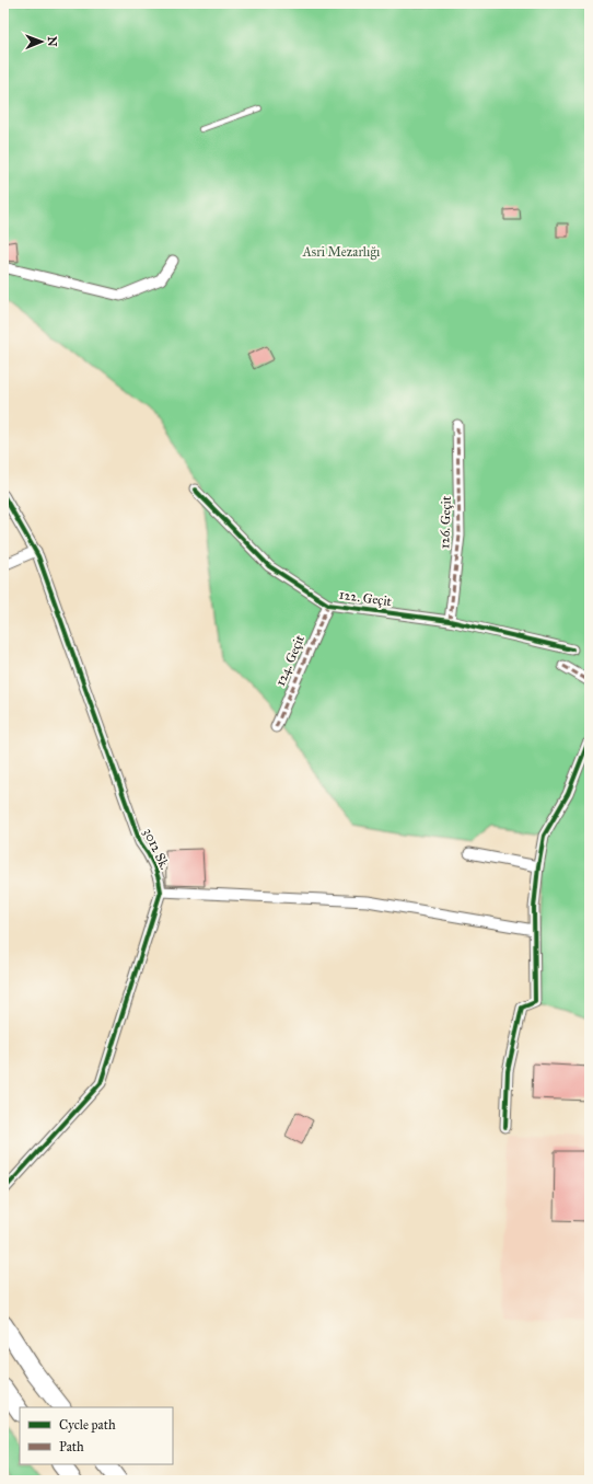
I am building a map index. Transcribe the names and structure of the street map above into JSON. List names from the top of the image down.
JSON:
{
  "streets": {
    "street": [
      "126. Geçit",
      "122. Geçit",
      "124. Geçit",
      "3012 Sk."
    ]
  },
  "crossings": [
    ["126. Geçit", "122. Geçit"],
    ["122. Geçit", "124. Geçit"]
  ],
  "parks": ["Asri Mezarlığı"],
  "legend": ["Cycle path", "Path"],
  "north": "right"
}
